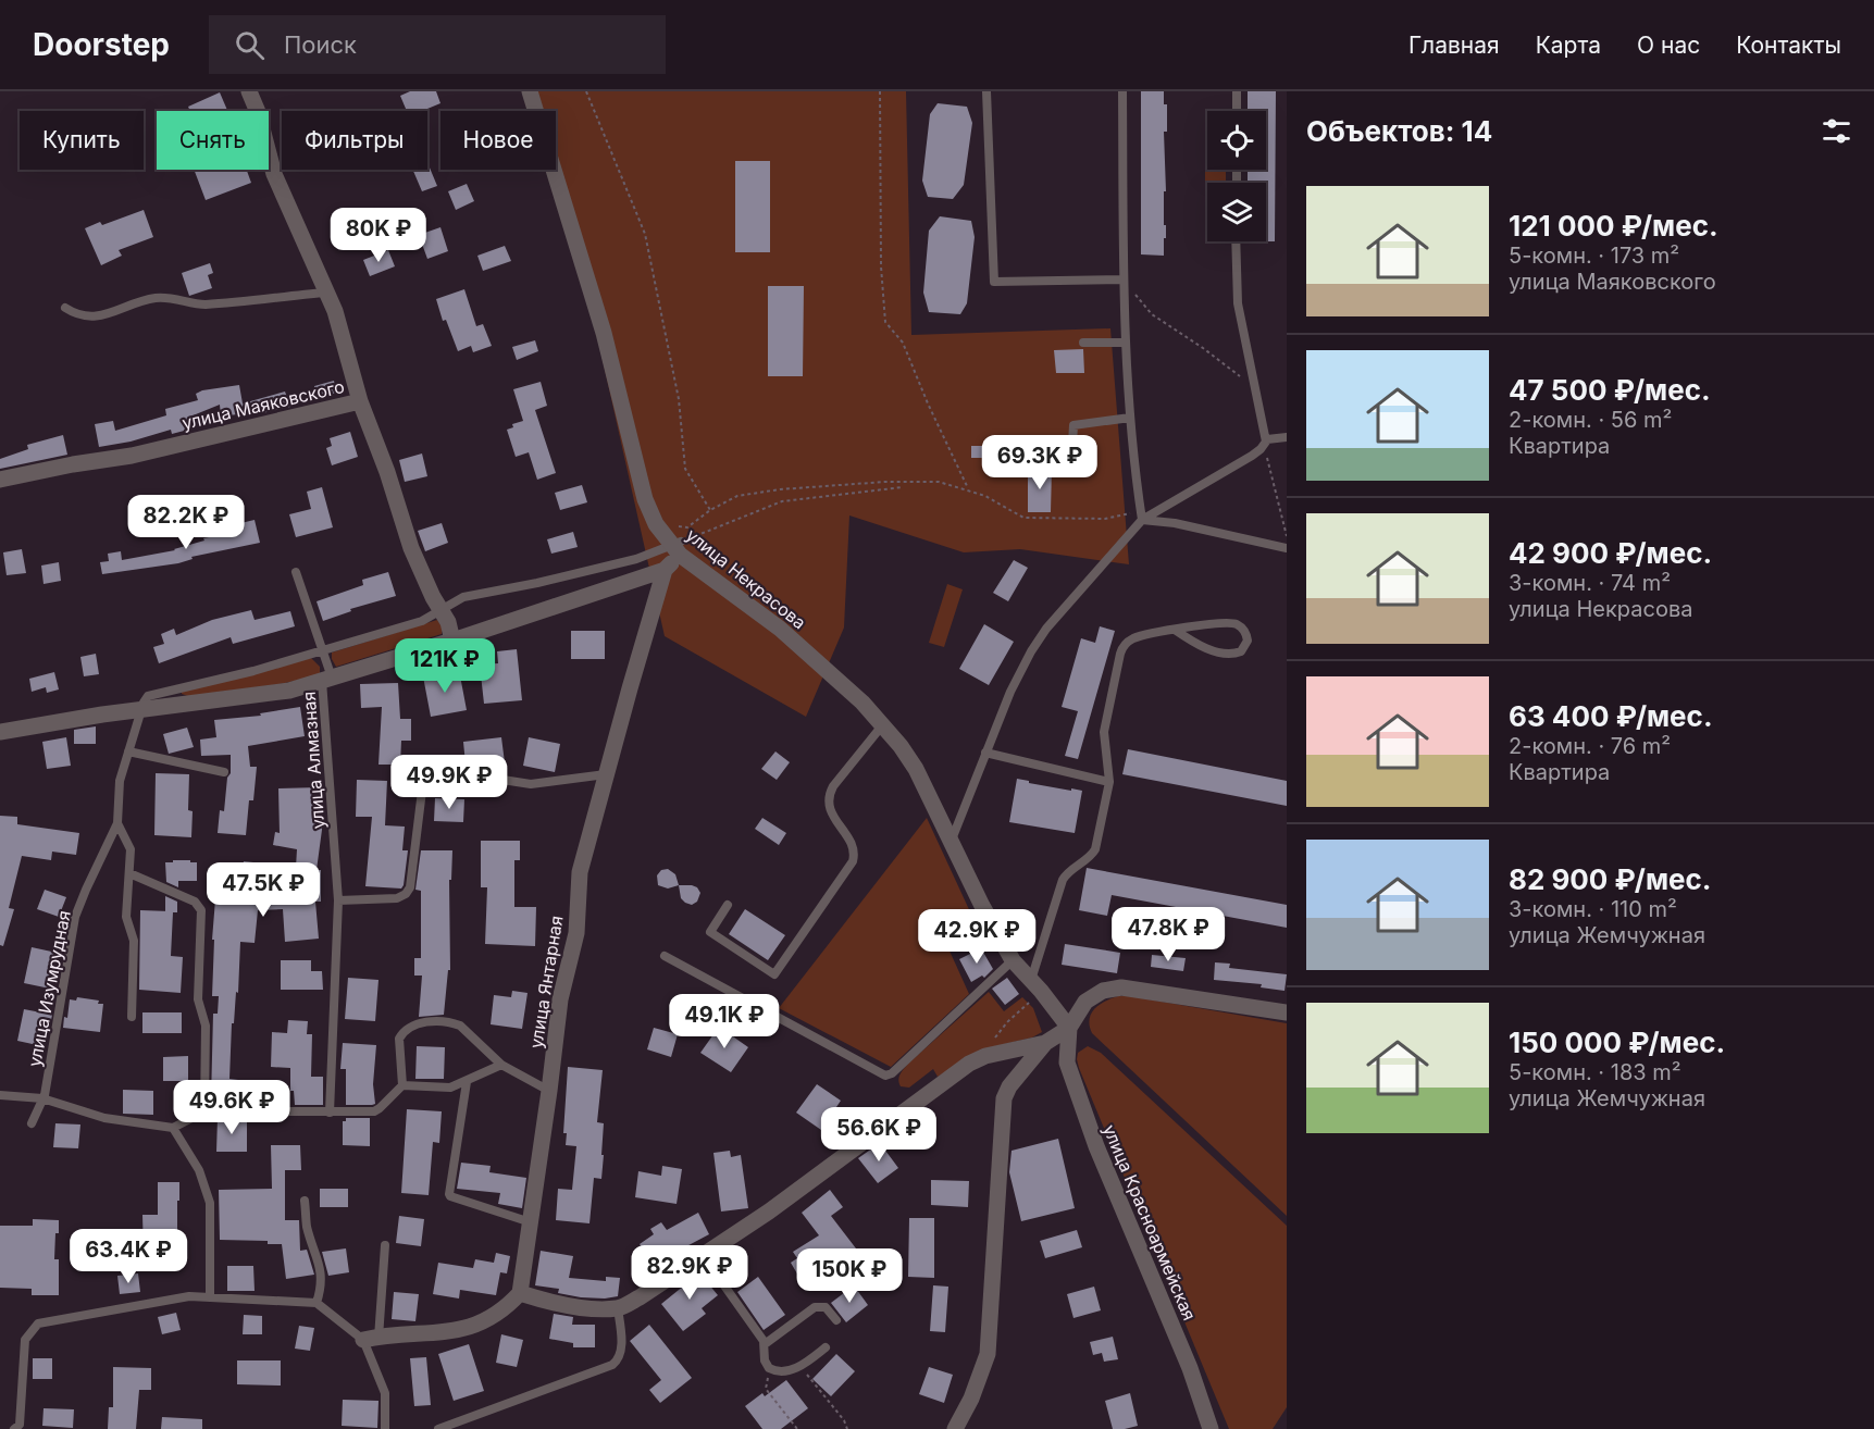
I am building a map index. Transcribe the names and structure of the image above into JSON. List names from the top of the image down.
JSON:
{
  "streets": {
    "street": [
      "улица Маяковского",
      "улица Некрасова",
      "улица Янтарная",
      "улица Красноармейская"
    ],
    "lane": ["улица Алмазная", "улица Изумрудная"]
  },
  "crossings": [
    ["улица Некрасова", "улица Красноармейская"]
  ],
  "page": {
    "header": "Doorstep",
    "search": "Поиск",
    "nav": [
      "Главная",
      "Карта",
      "О нас",
      "Контакты"
    ],
    "heading": "Объектов: 14",
    "chip": [
      "Купить",
      "Снять",
      "Фильтры",
      "Новое"
    ],
    "list": [
      {
        "name": "121 000 ₽/мес.",
        "note": "5-комн. · 173 m² · улица Маяковского"
      },
      {
        "name": "47 500 ₽/мес.",
        "note": "2-комн. · 56 m² · Квартира"
      },
      {
        "name": "42 900 ₽/мес.",
        "note": "3-комн. · 74 m² · улица Некрасова"
      },
      {
        "name": "63 400 ₽/мес.",
        "note": "2-комн. · 76 m² · Квартира"
      },
      {
        "name": "82 900 ₽/мес.",
        "note": "3-комн. · 110 m² · улица Жемчужная"
      },
      {
        "name": "150 000 ₽/мес.",
        "note": "5-комн. · 183 m² · улица Жемчужная"
      }
    ],
    "price": [
      "80K ₽",
      "69.3K ₽",
      "82.2K ₽",
      "121K ₽",
      "49.9K ₽",
      "47.5K ₽",
      "47.8K ₽",
      "42.9K ₽",
      "49.1K ₽",
      "49.6K ₽",
      "56.6K ₽",
      "63.4K ₽",
      "82.9K ₽",
      "150K ₽"
    ]
  }
}
